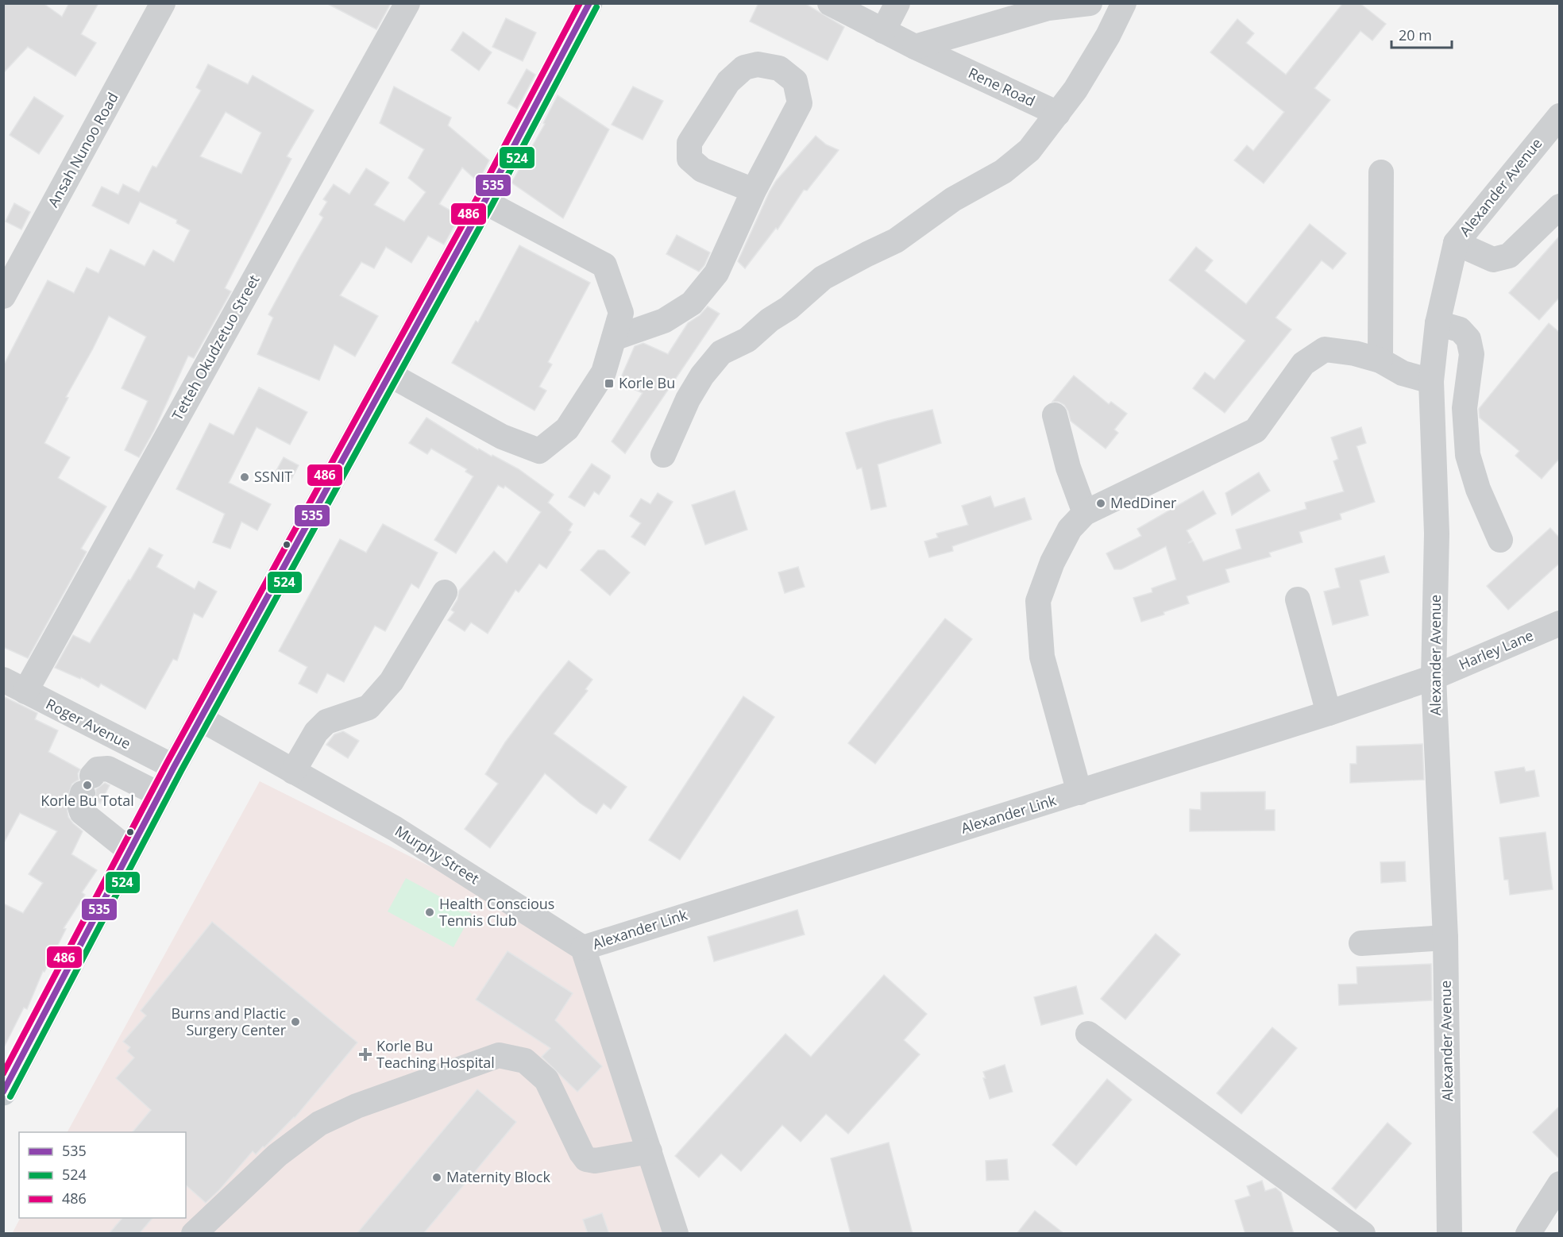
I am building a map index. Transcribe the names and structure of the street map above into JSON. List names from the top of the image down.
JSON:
{
  "streets": {
    "street": [
      "Rene Road",
      "Ansah Nunoo Road",
      "Alexander Avenue",
      "Tetteh Okudzetuo Street",
      "Harley Lane",
      "Roger Avenue",
      "Alexander Link",
      "Murphy Street"
    ]
  },
  "crossings": [
    ["Alexander Avenue", "Harley Lane"],
    ["Alexander Avenue", "Alexander Link"],
    ["Tetteh Okudzetuo Street", "Roger Avenue"],
    ["Harley Lane", "Alexander Link"],
    ["Alexander Link", "Murphy Street"]
  ],
  "places": {
    "transit": ["Korle Bu"],
    "other": [
      "SSNIT",
      "MedDiner",
      "Korle Bu Total",
      "Health Conscious Tennis Club",
      "Burns and Plactic Surgery Center",
      "Maternity Block"
    ],
    "health": ["Korle Bu Teaching Hospital"]
  },
  "lines": ["transit line 535", "transit line 486", "transit line 524"],
  "legend": ["535", "524", "486"],
  "scale_bar": "20 m"
}
